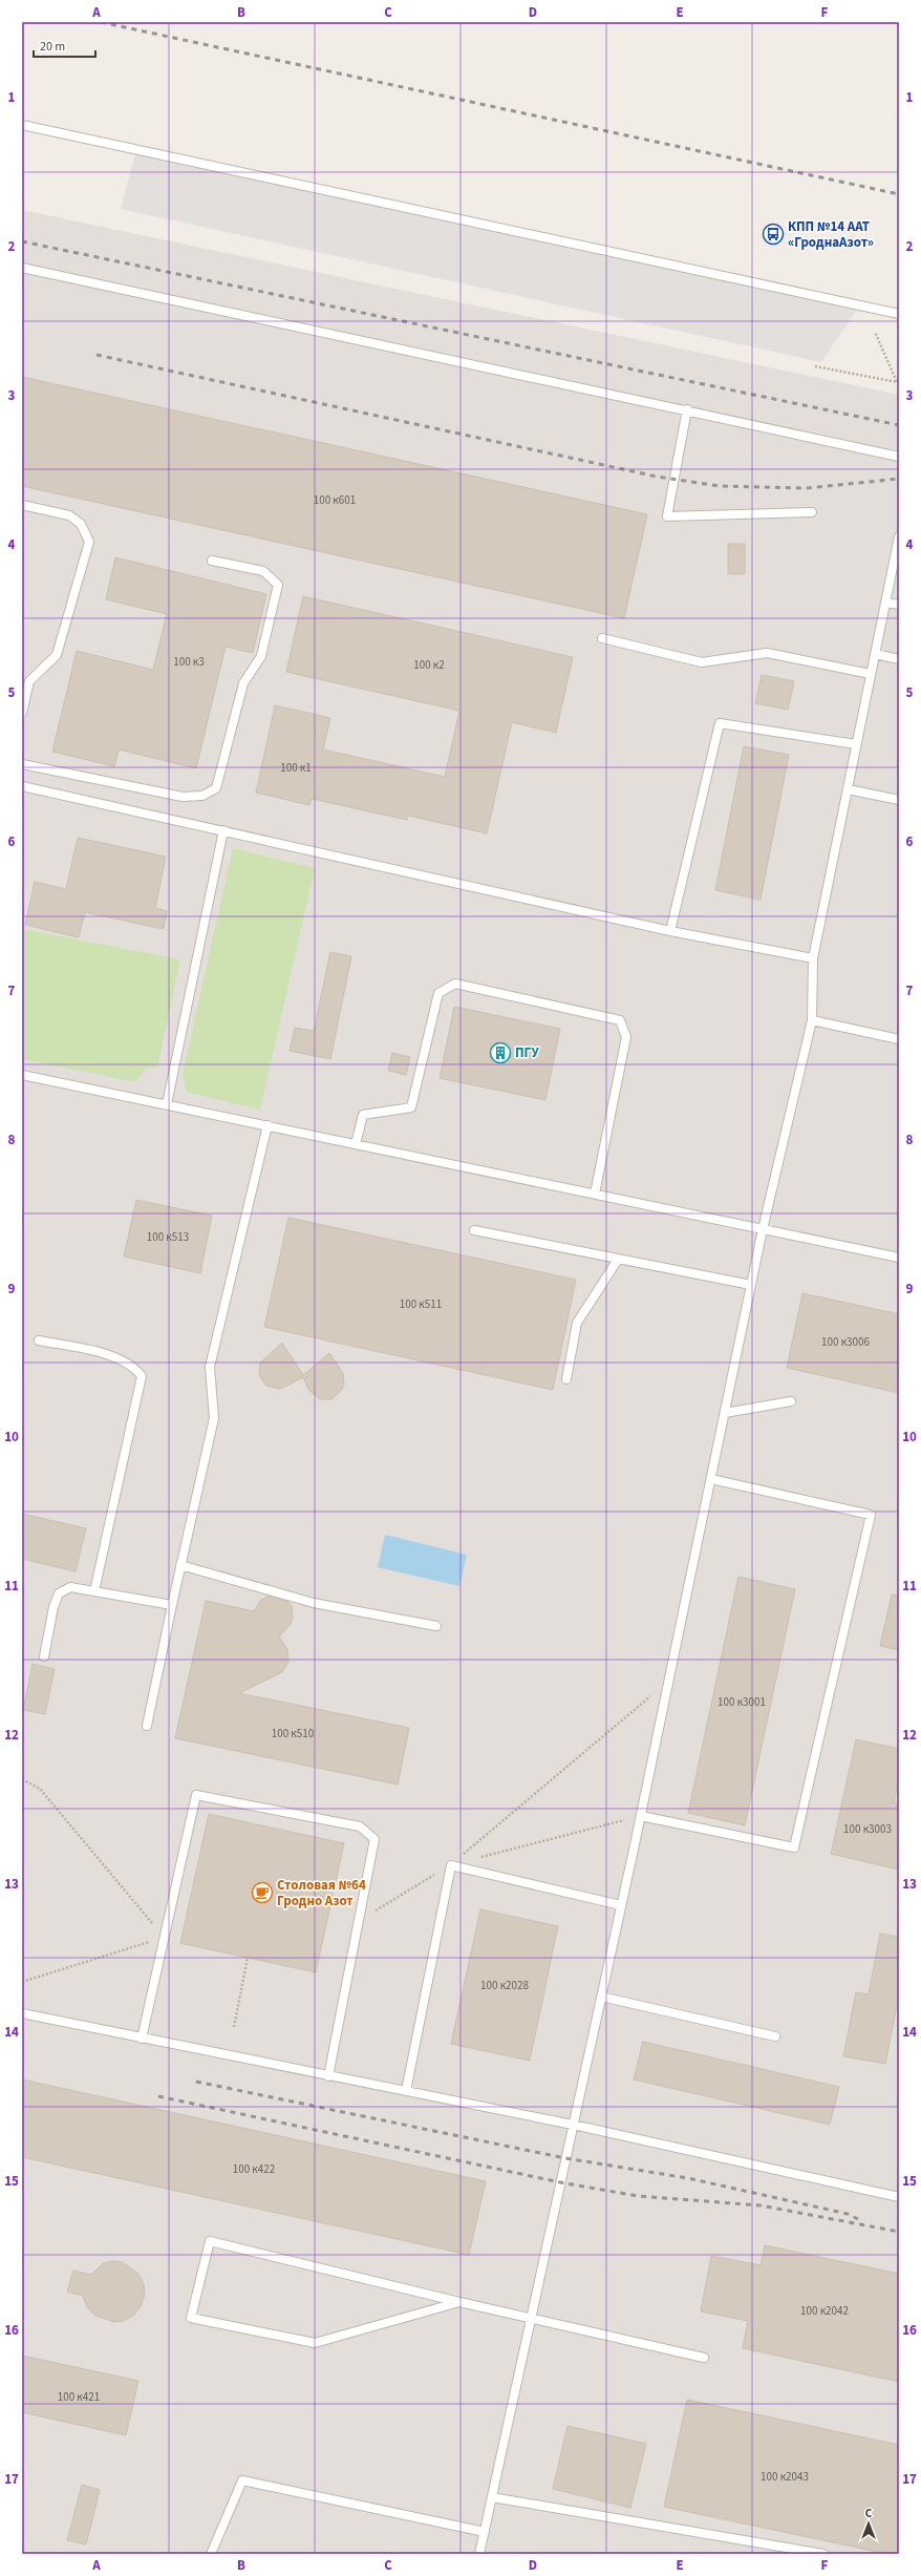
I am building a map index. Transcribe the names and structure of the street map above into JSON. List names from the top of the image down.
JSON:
{
  "places": {
    "bus stop": ["КПП №14 ААТ «ГроднаАзот»"],
    "building": ["ПГУ"],
    "cafe": ["Столовая №64 Гродно Азот"]
  },
  "house_numbers": [
    "100 к601",
    "100 к3",
    "100 к2",
    "100 к1",
    "100 к513",
    "100 к511",
    "100 к3006",
    "100 к3001",
    "100 к510",
    "100 к3003",
    "100 к2028",
    "100 к422",
    "100 к2042",
    "100 к421",
    "100 к2043"
  ],
  "scale_bar": "20 m",
  "north": "top",
  "grid": {
    "columns": [
      "A",
      "B",
      "C",
      "D",
      "E",
      "F"
    ],
    "rows": [
      "1",
      "2",
      "3",
      "4",
      "5",
      "6",
      "7",
      "8",
      "9",
      "10",
      "11",
      "12",
      "13",
      "14",
      "15",
      "16",
      "17"
    ]
  }
}
